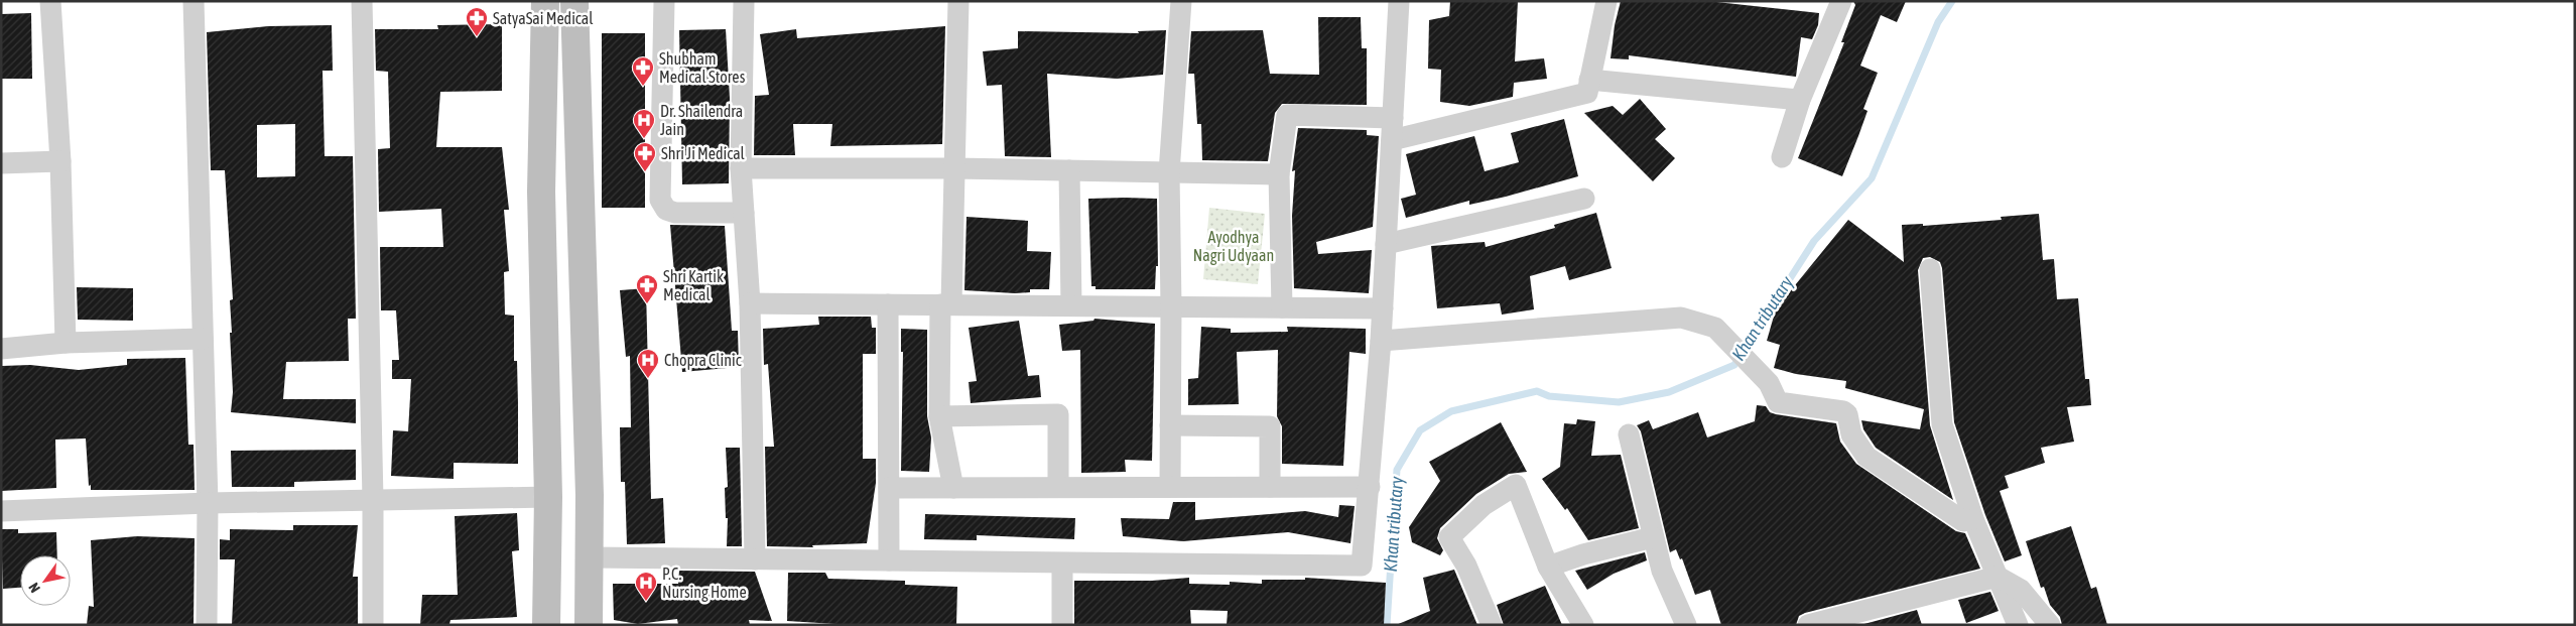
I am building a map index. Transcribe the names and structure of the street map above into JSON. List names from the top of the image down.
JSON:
{
  "water": ["Khan tributary"],
  "parks": ["Ayodhya Nagri Udyaan"],
  "places": {
    "pharmacy": [
      "SatyaSai Medical",
      "Shubham Medical Stores",
      "Shri Ji Medical",
      "Shri Kartik Medical"
    ],
    "hospital": ["Dr. Shailendra Jain", "Chopra Clinic", "P.C. Nursing Home"]
  },
  "north": "bottom left"
}
